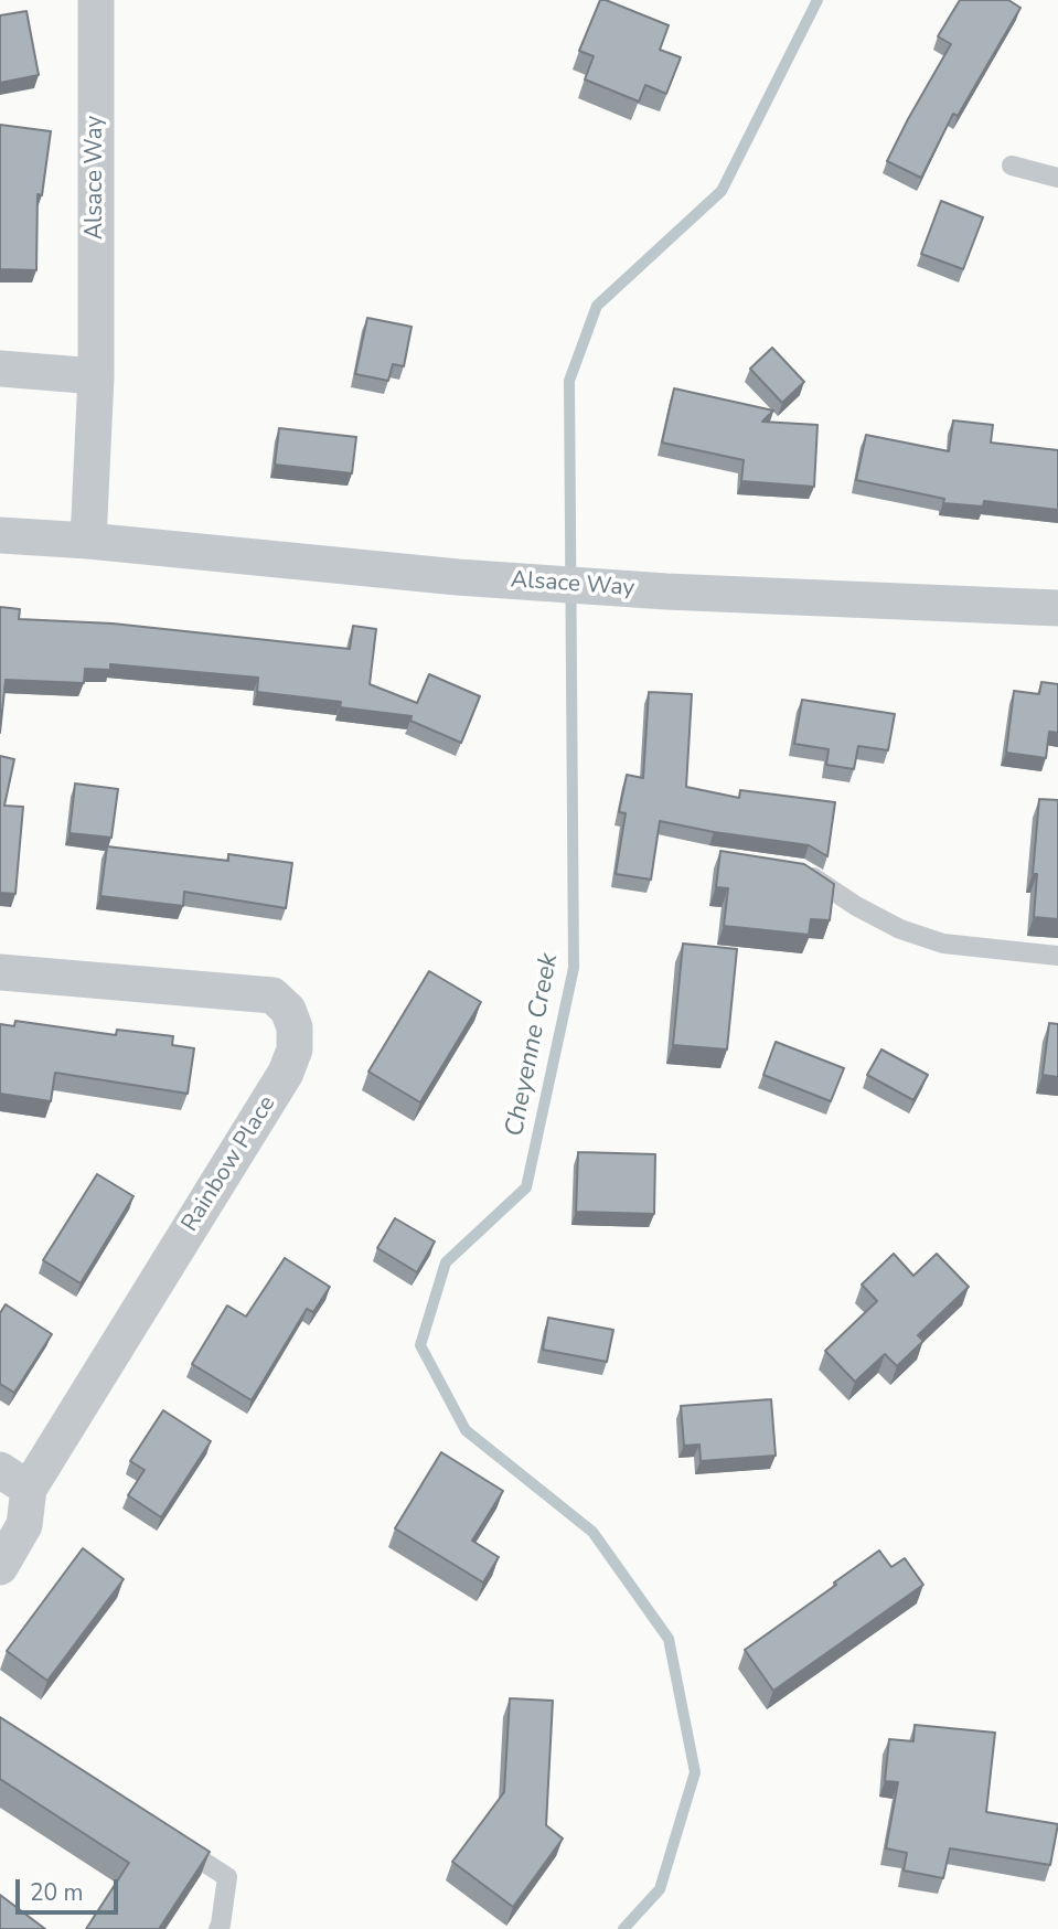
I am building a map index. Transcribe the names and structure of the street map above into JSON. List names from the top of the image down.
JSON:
{
  "streets": {
    "street": ["Alsace Way", "Rainbow Place"]
  },
  "water": ["Cheyenne Creek"],
  "scale_bar": "20 m"
}
